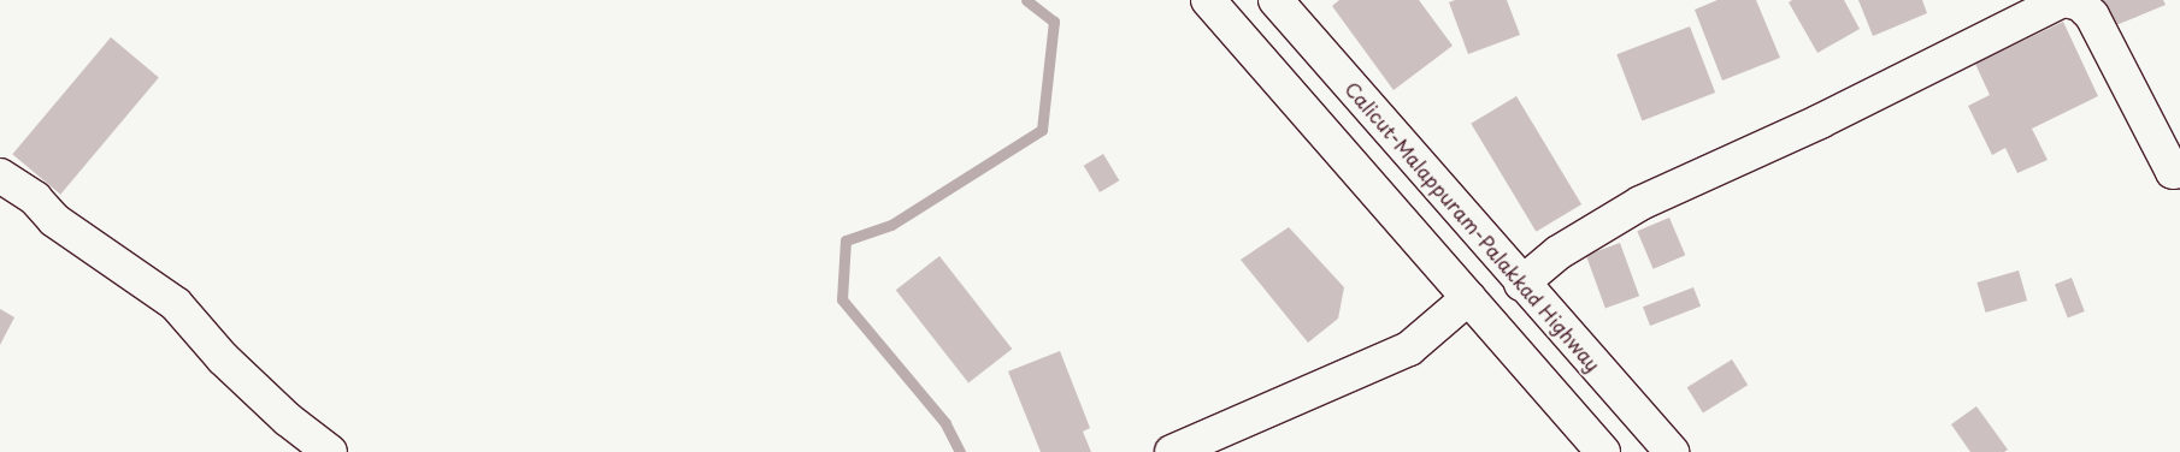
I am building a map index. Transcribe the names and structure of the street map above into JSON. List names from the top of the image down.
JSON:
{
  "streets": {
    "main road": ["Calicut-Malappuram-Palakkad Highway"]
  }
}
